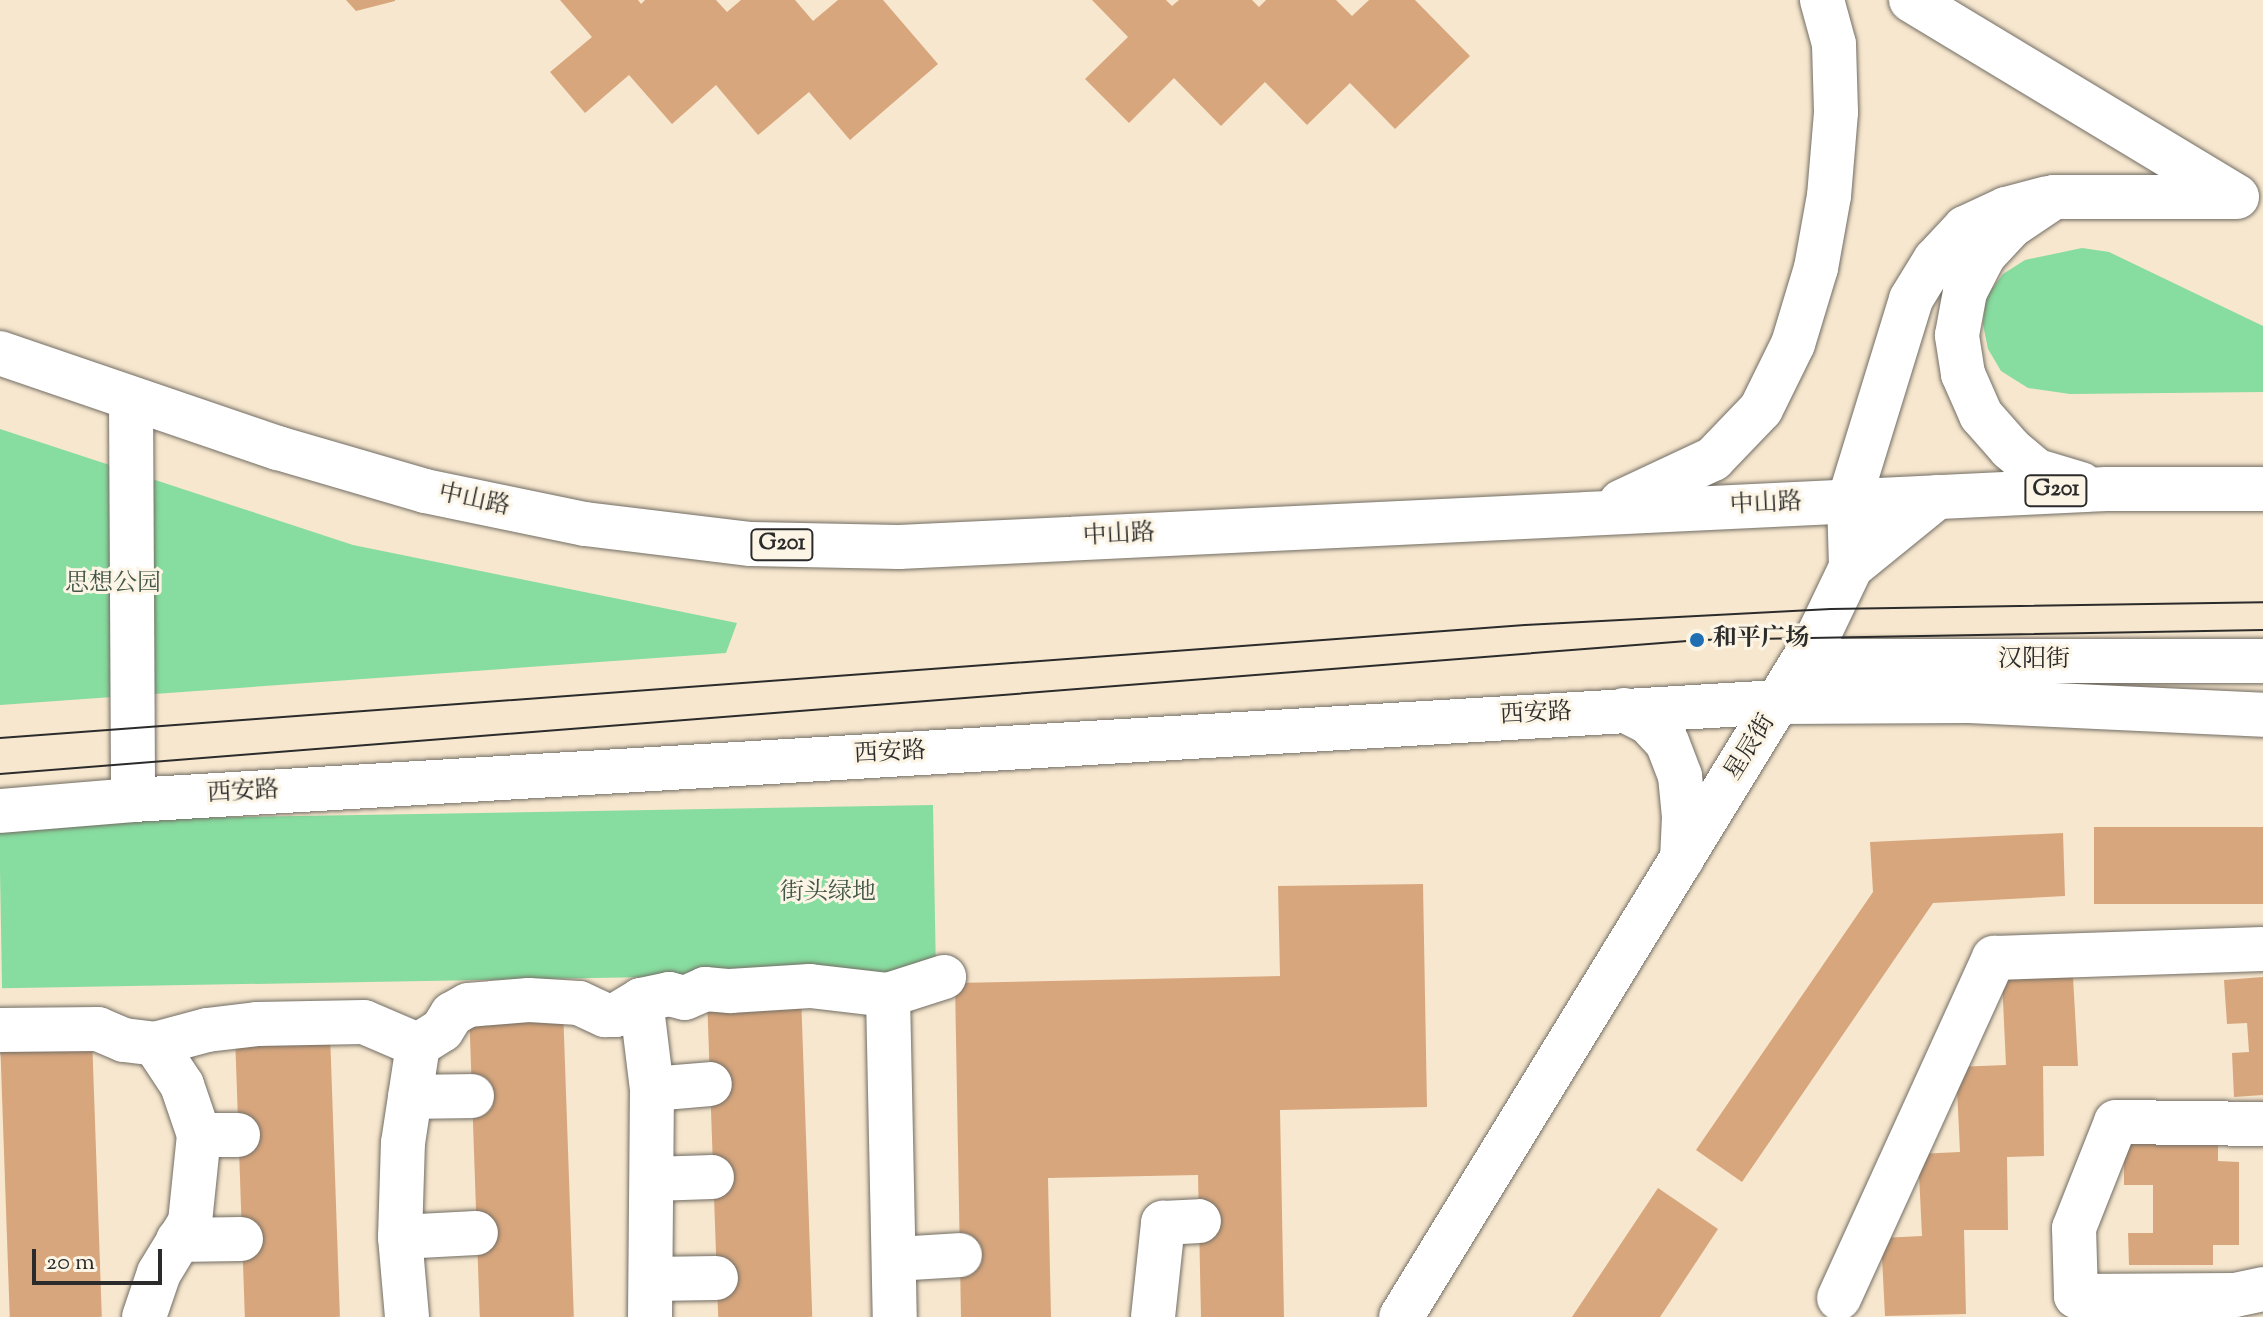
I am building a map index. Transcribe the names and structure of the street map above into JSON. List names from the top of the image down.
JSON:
{
  "streets": {
    "main road": [
      "G201",
      "中山路",
      "汉阳街",
      "西安路",
      "星辰街"
    ]
  },
  "crossings": [
    ["中山路", "星辰街"],
    ["汉阳街", "星辰街"],
    ["西安路", "星辰街"]
  ],
  "parks": ["思想公园", "街头绿地"],
  "places": ["和平广场"],
  "scale_bar": "20 m"
}
